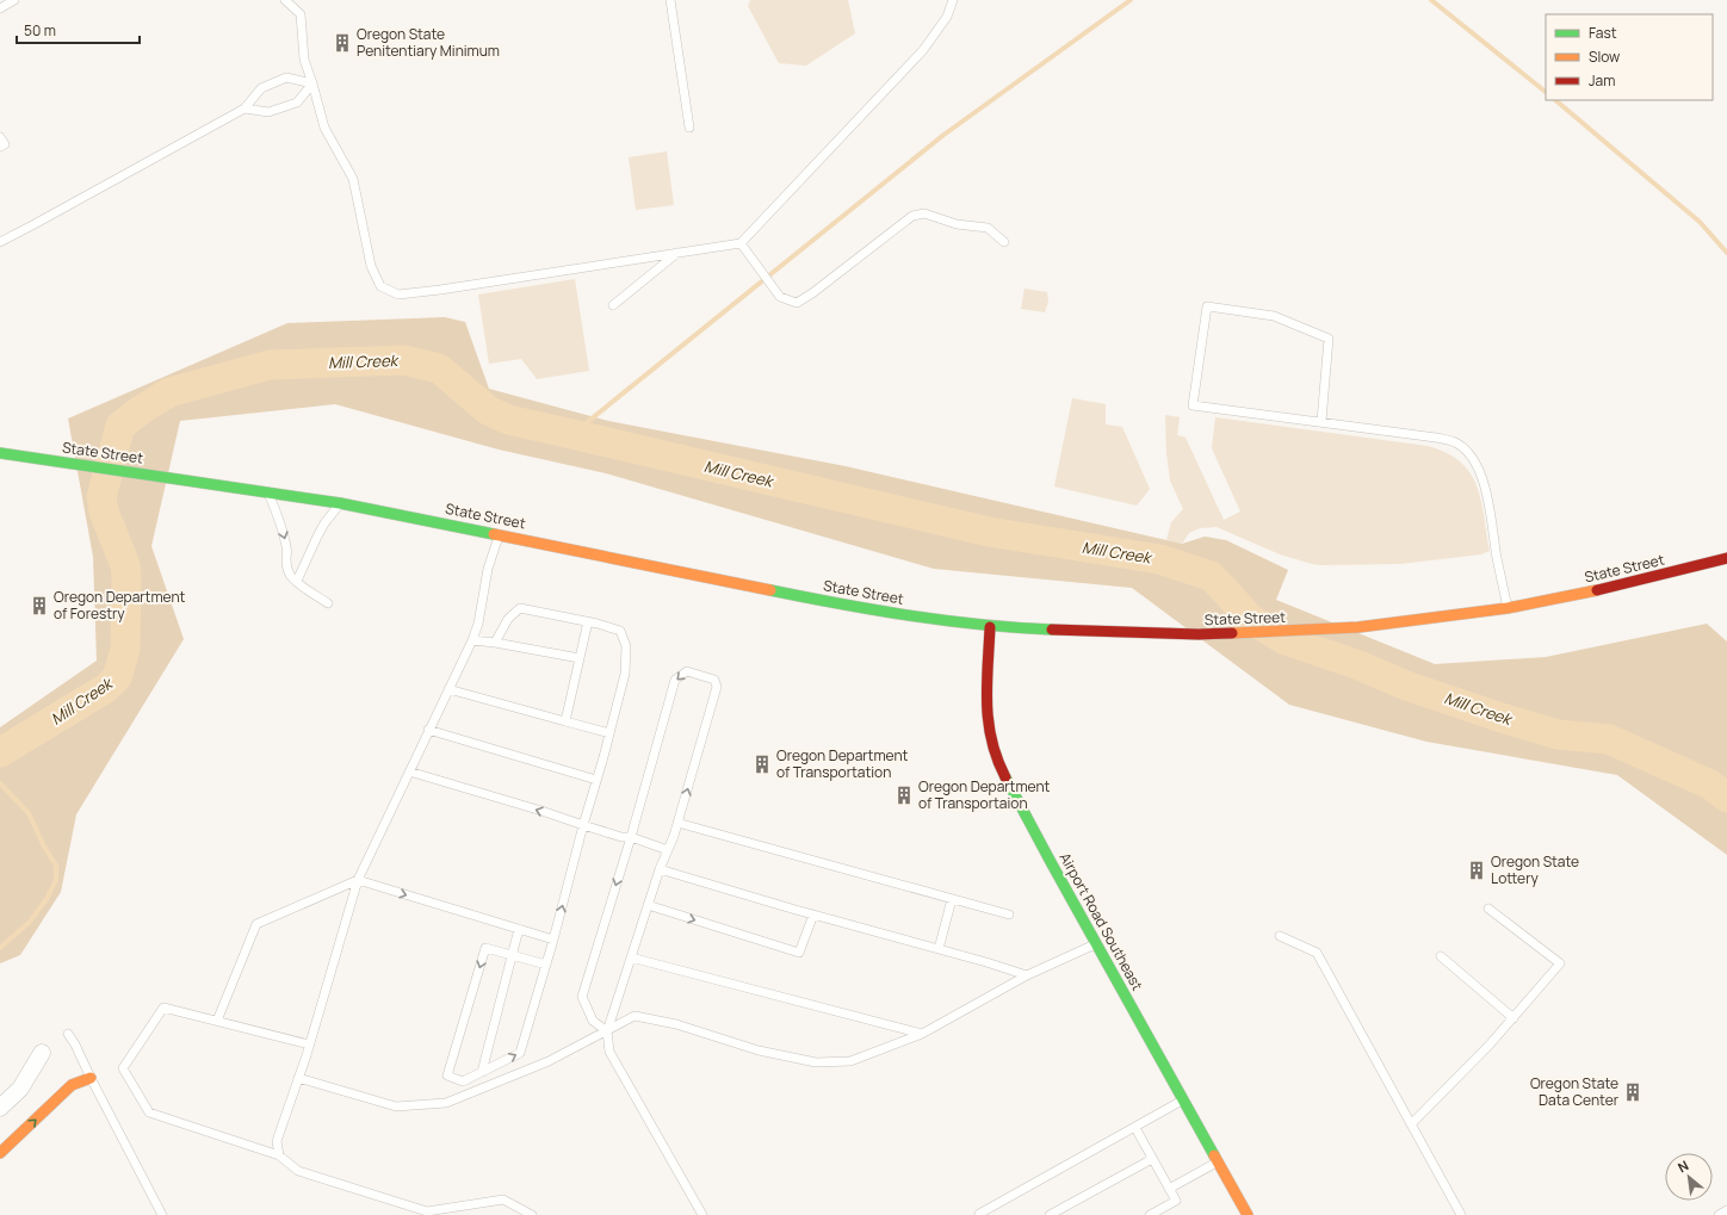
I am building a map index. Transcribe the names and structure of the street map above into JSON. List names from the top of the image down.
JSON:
{
  "streets": {
    "main road": ["State Street", "Airport Road Southeast"]
  },
  "crossings": [
    ["State Street", "Airport Road Southeast"]
  ],
  "water": ["Mill Creek"],
  "places": {
    "building": [
      "Oregon State Penitentiary Minimum",
      "Oregon Department of Forestry",
      "Oregon Department of Transportation",
      "Oregon Department of Transportaion",
      "Oregon State Lottery",
      "Oregon State Data Center"
    ]
  },
  "legend": ["Fast", "Slow", "Jam"],
  "scale_bar": "50 m",
  "north": "top left"
}
